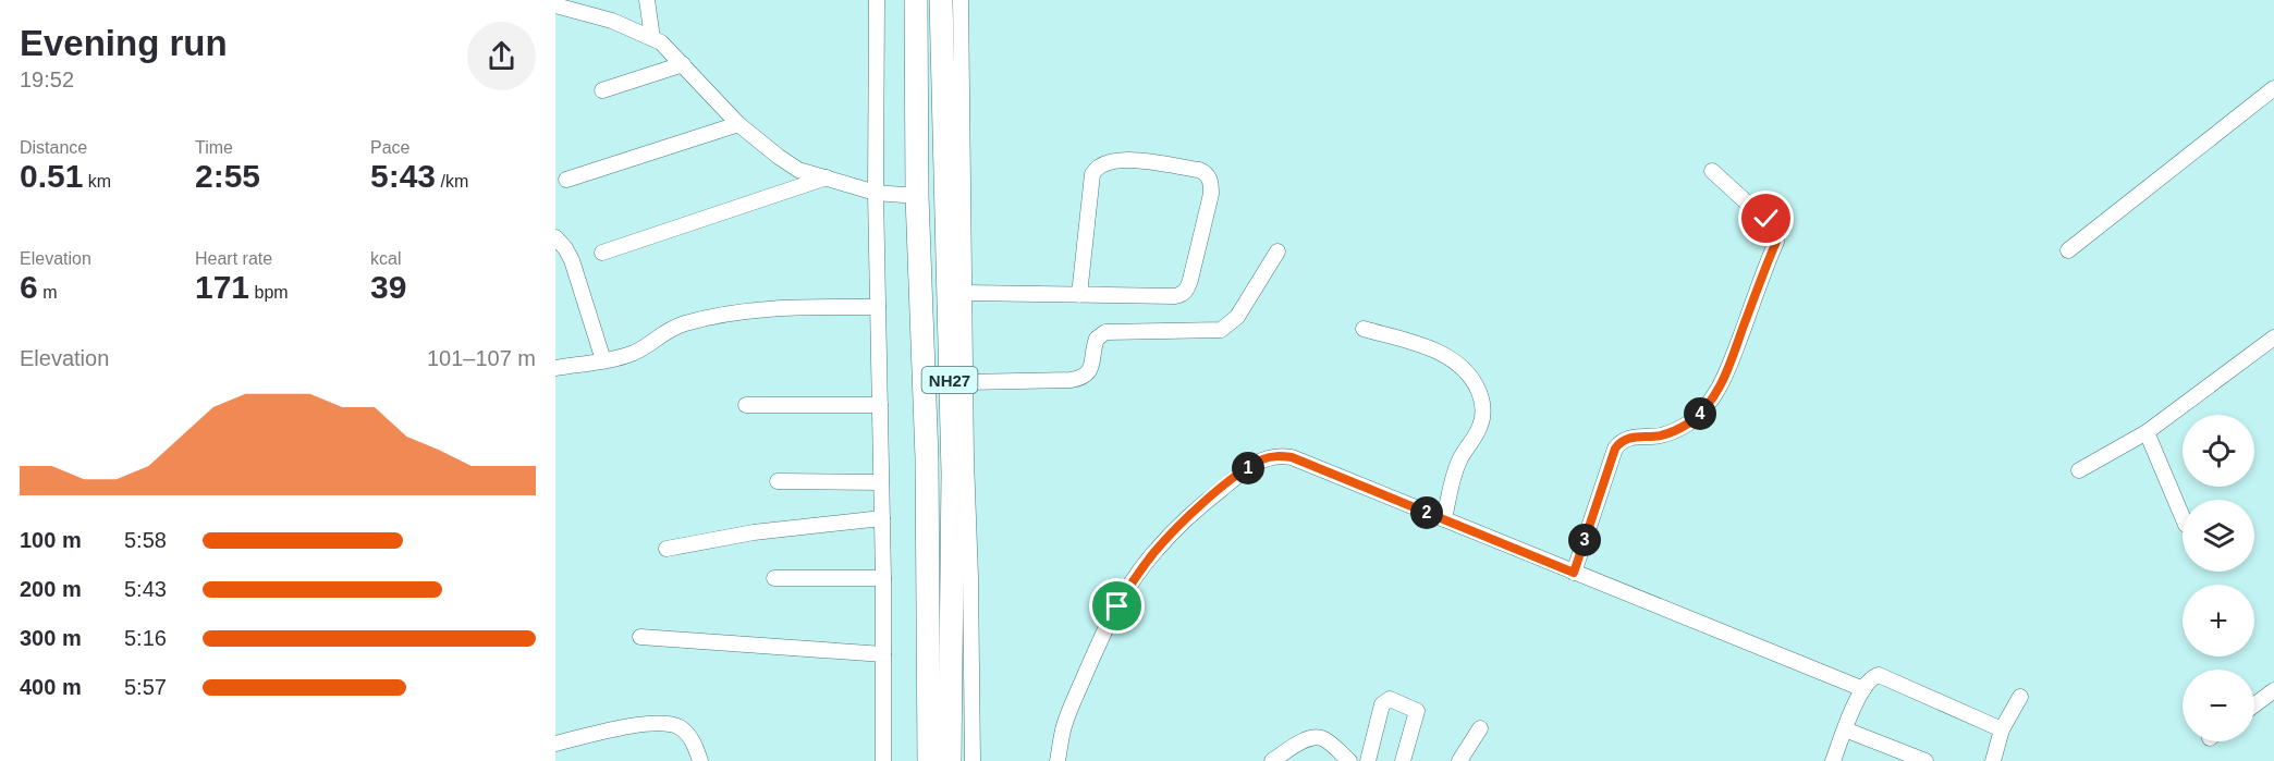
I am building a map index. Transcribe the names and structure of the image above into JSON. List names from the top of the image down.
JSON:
{
  "streets": {
    "highway": ["NH27"]
  },
  "page": {
    "heading": ["Evening run", "19:52"],
    "stats": [
      ["Distance", "0.51 km"],
      ["Time", "2:55"],
      ["Pace", "5:43 /km"],
      ["Elevation", "6 m"],
      ["Heart rate", "171 bpm"],
      ["kcal", "39"]
    ],
    "chart": ["Elevation", "101–107 m"],
    "pins": [
      "4",
      "1",
      "2",
      "3"
    ],
    "map_buttons": ["+", "−"],
    "list": [
      {
        "name": "100 m",
        "note": "5:58"
      },
      {
        "name": "200 m",
        "note": "5:43"
      },
      {
        "name": "300 m",
        "note": "5:16"
      },
      {
        "name": "400 m",
        "note": "5:57"
      }
    ]
  }
}
